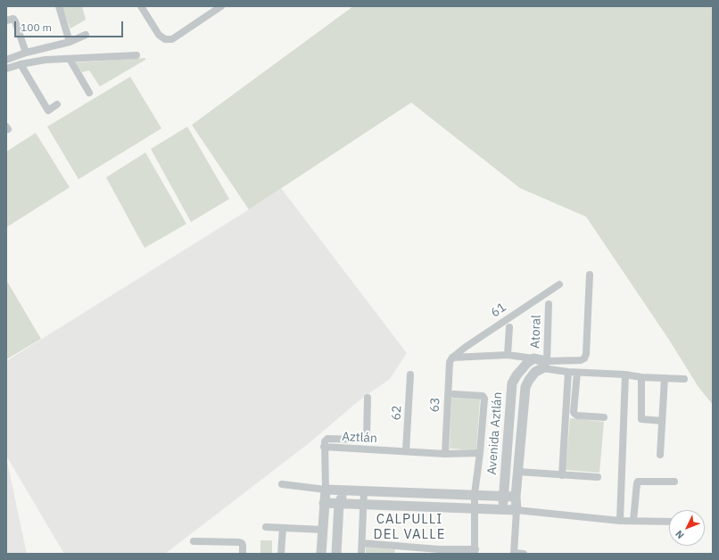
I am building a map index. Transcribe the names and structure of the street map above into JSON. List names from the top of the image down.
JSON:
{
  "streets": {
    "street": [
      "61",
      "Atoral",
      "63",
      "62",
      "Avenida Aztlán",
      "Aztlán"
    ]
  },
  "crossings": [
    ["61", "Atoral"],
    ["61", "63"],
    ["Atoral", "63"],
    ["Atoral", "Avenida Aztlán"],
    ["63", "Aztlán"],
    ["62", "Aztlán"]
  ],
  "districts": ["CALPULLI DEL VALLE"],
  "scale_bar": "100 m",
  "north": "bottom left"
}
